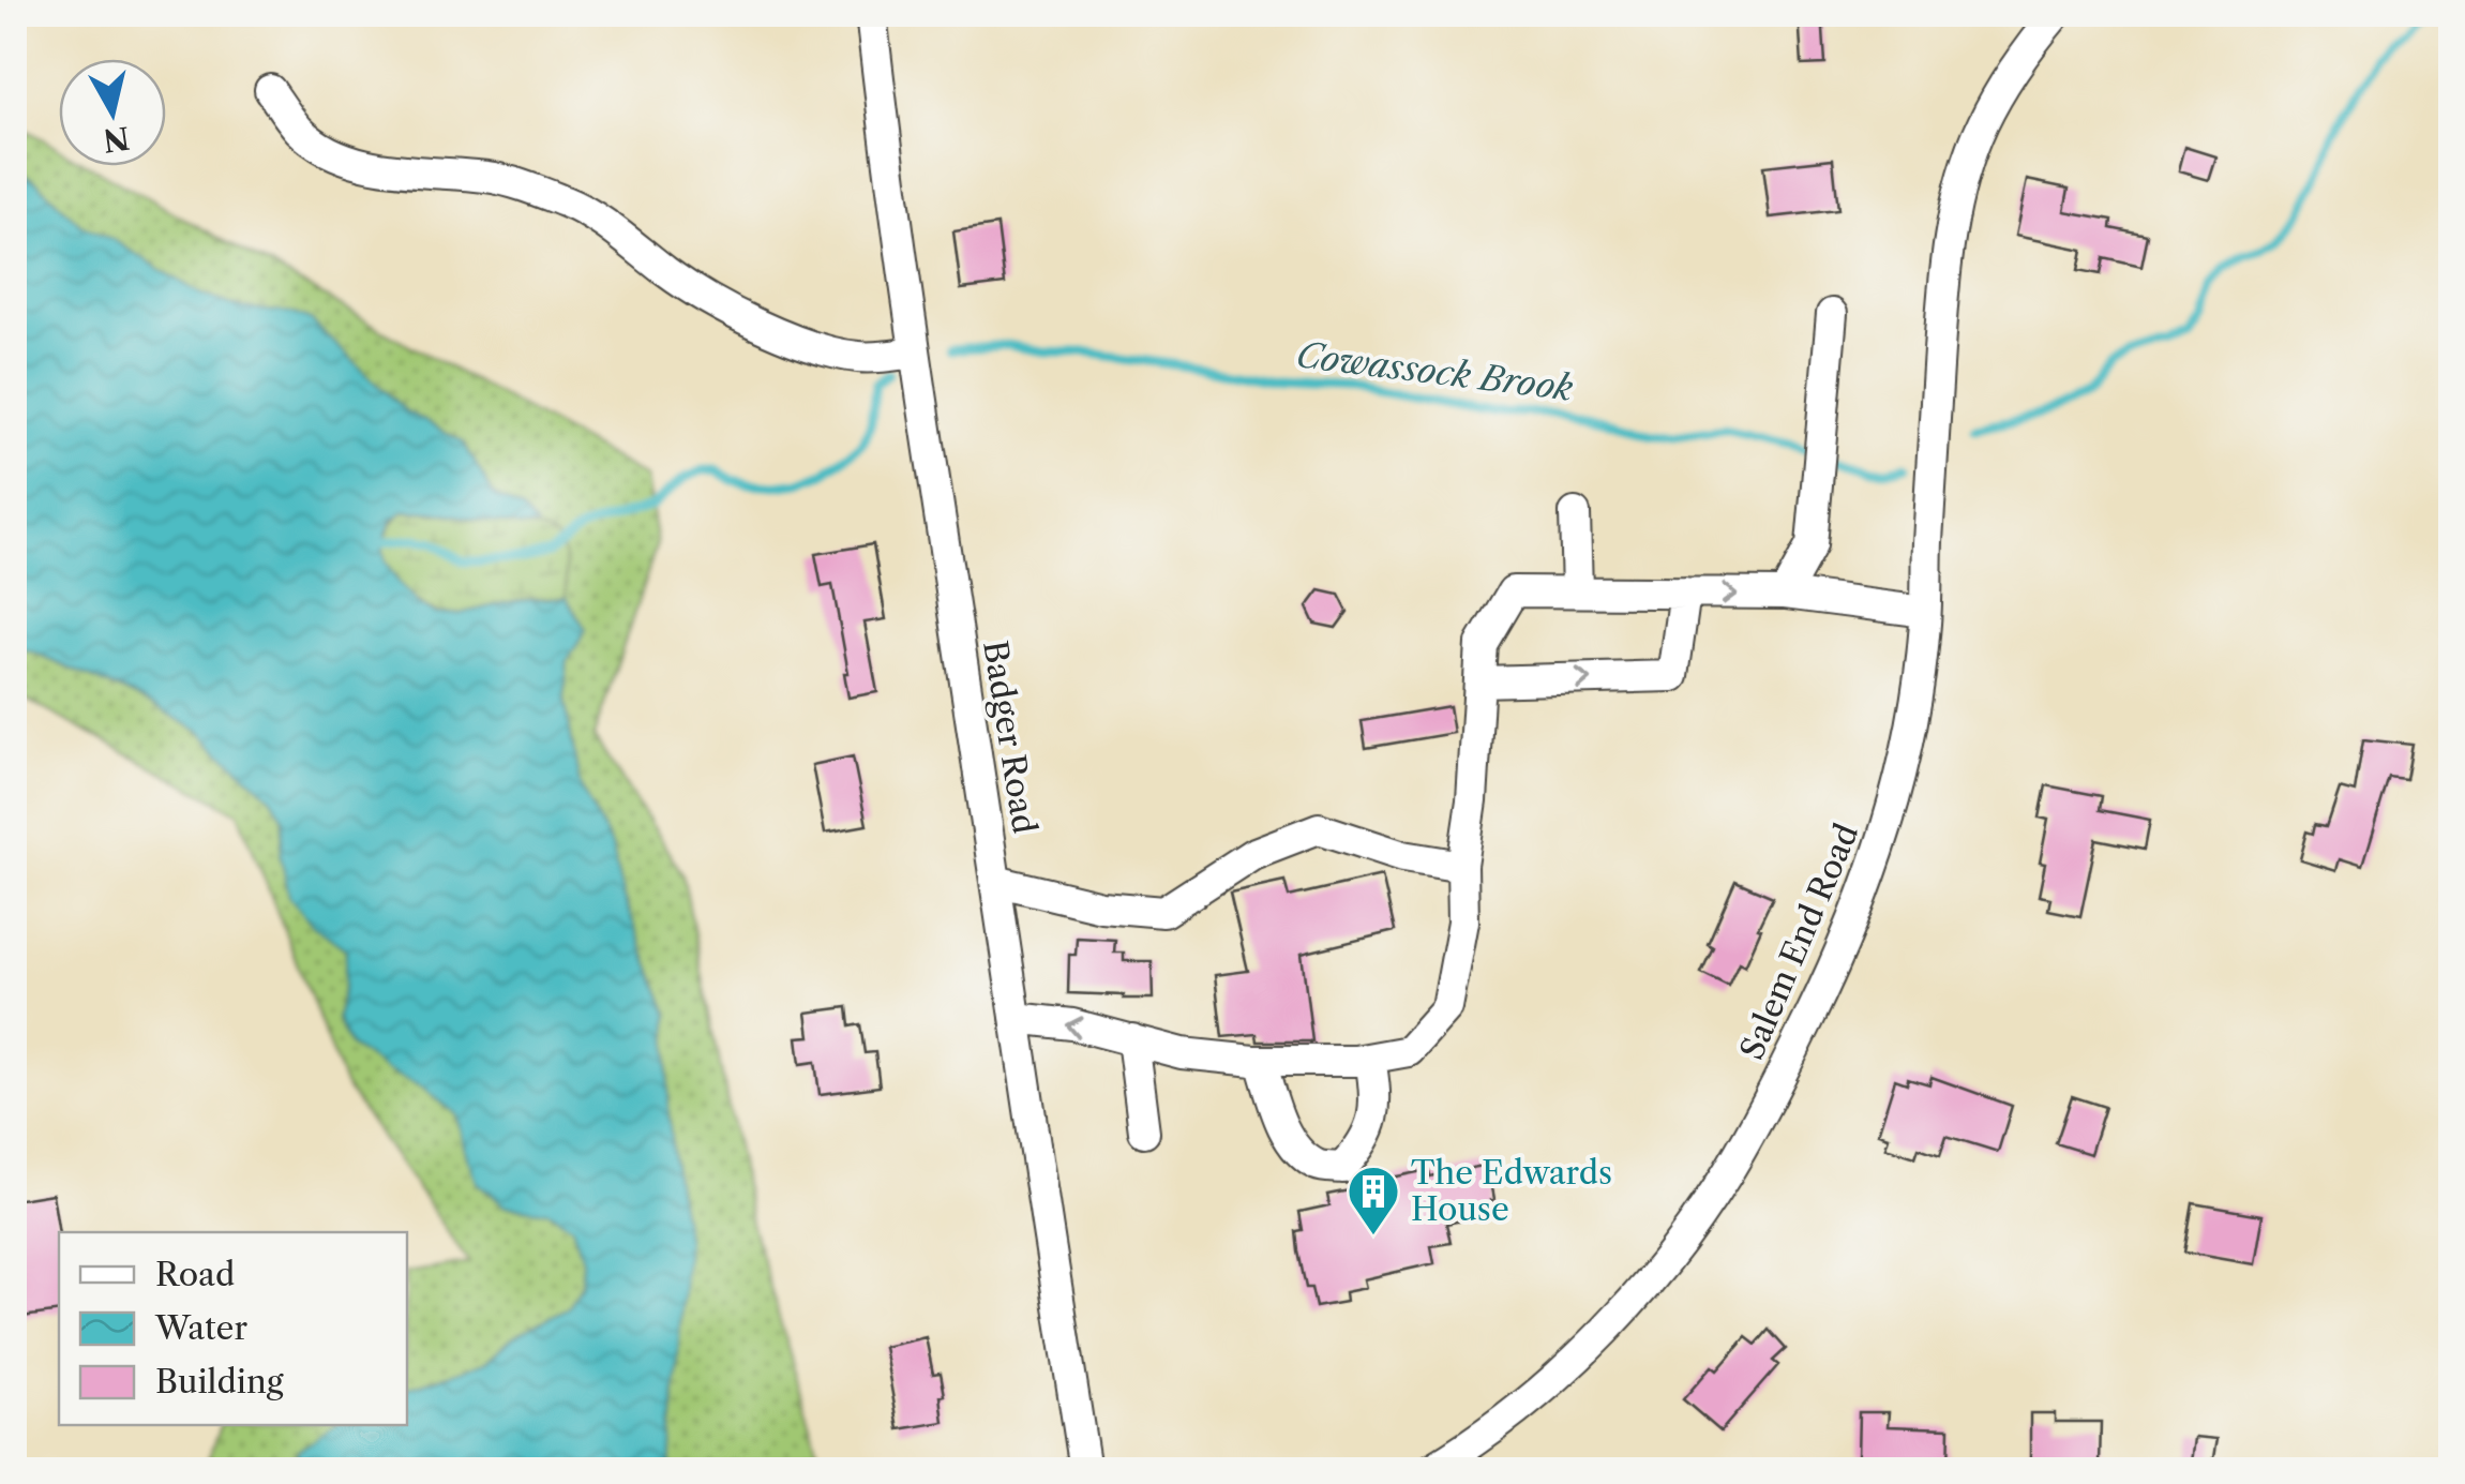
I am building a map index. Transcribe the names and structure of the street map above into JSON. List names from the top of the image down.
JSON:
{
  "streets": {
    "street": ["Badger Road", "Salem End Road"]
  },
  "water": ["Cowassock Brook"],
  "places": {
    "building": ["The Edwards House"]
  },
  "legend": ["Road", "Water", "Building"],
  "north": "bottom"
}
